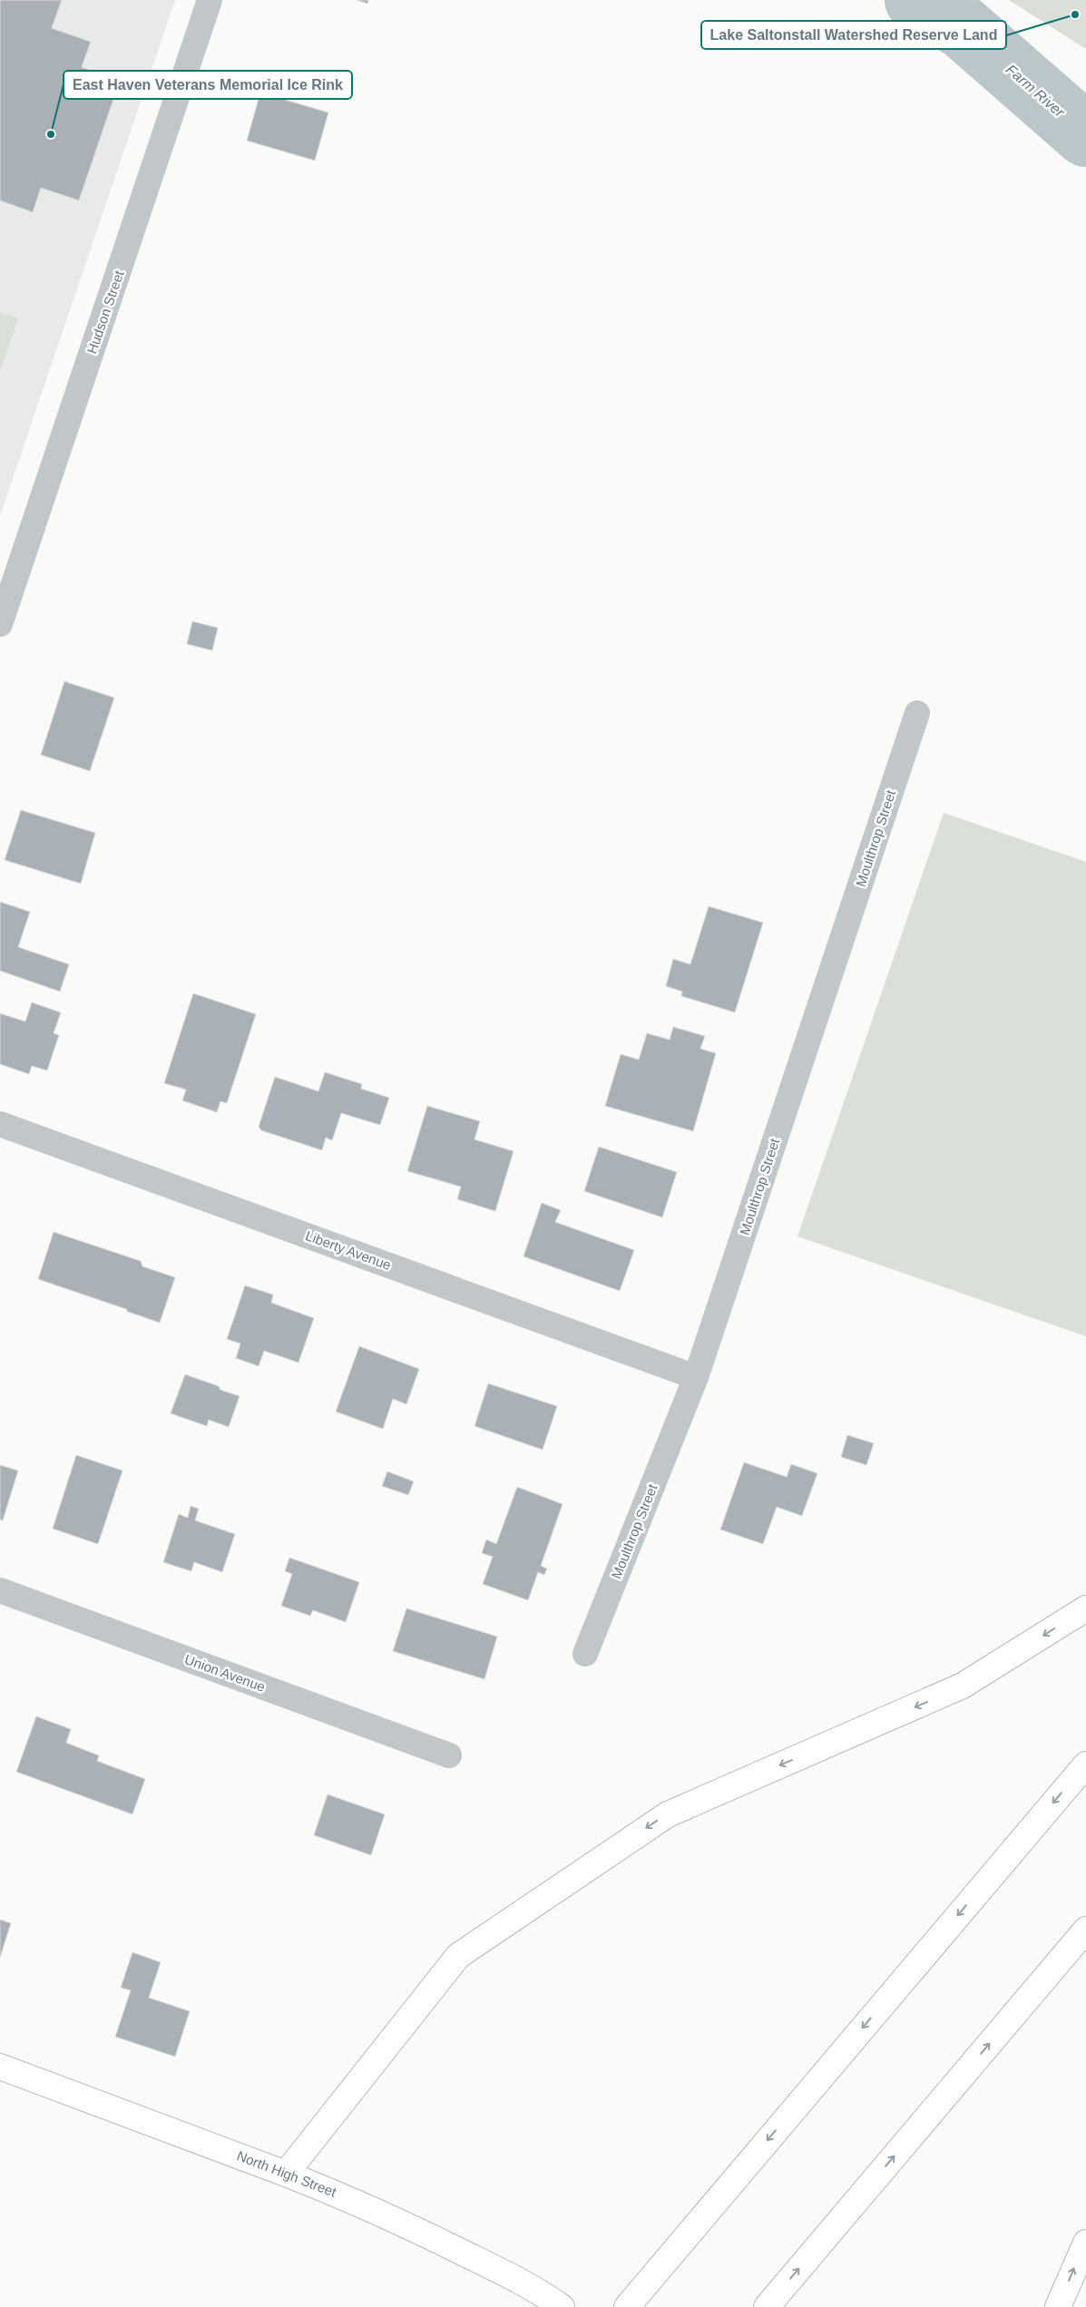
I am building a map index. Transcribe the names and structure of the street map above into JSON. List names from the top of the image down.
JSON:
{
  "streets": {
    "main road": ["North High Street"],
    "street": [
      "Hudson Street",
      "Moulthrop Street",
      "Liberty Avenue",
      "Union Avenue"
    ]
  },
  "crossings": [
    ["Moulthrop Street", "Liberty Avenue"]
  ],
  "water": ["Farm River"],
  "places": ["Lake Saltonstall Watershed Reserve Land", "East Haven Veterans Memorial Ice Rink"]
}
